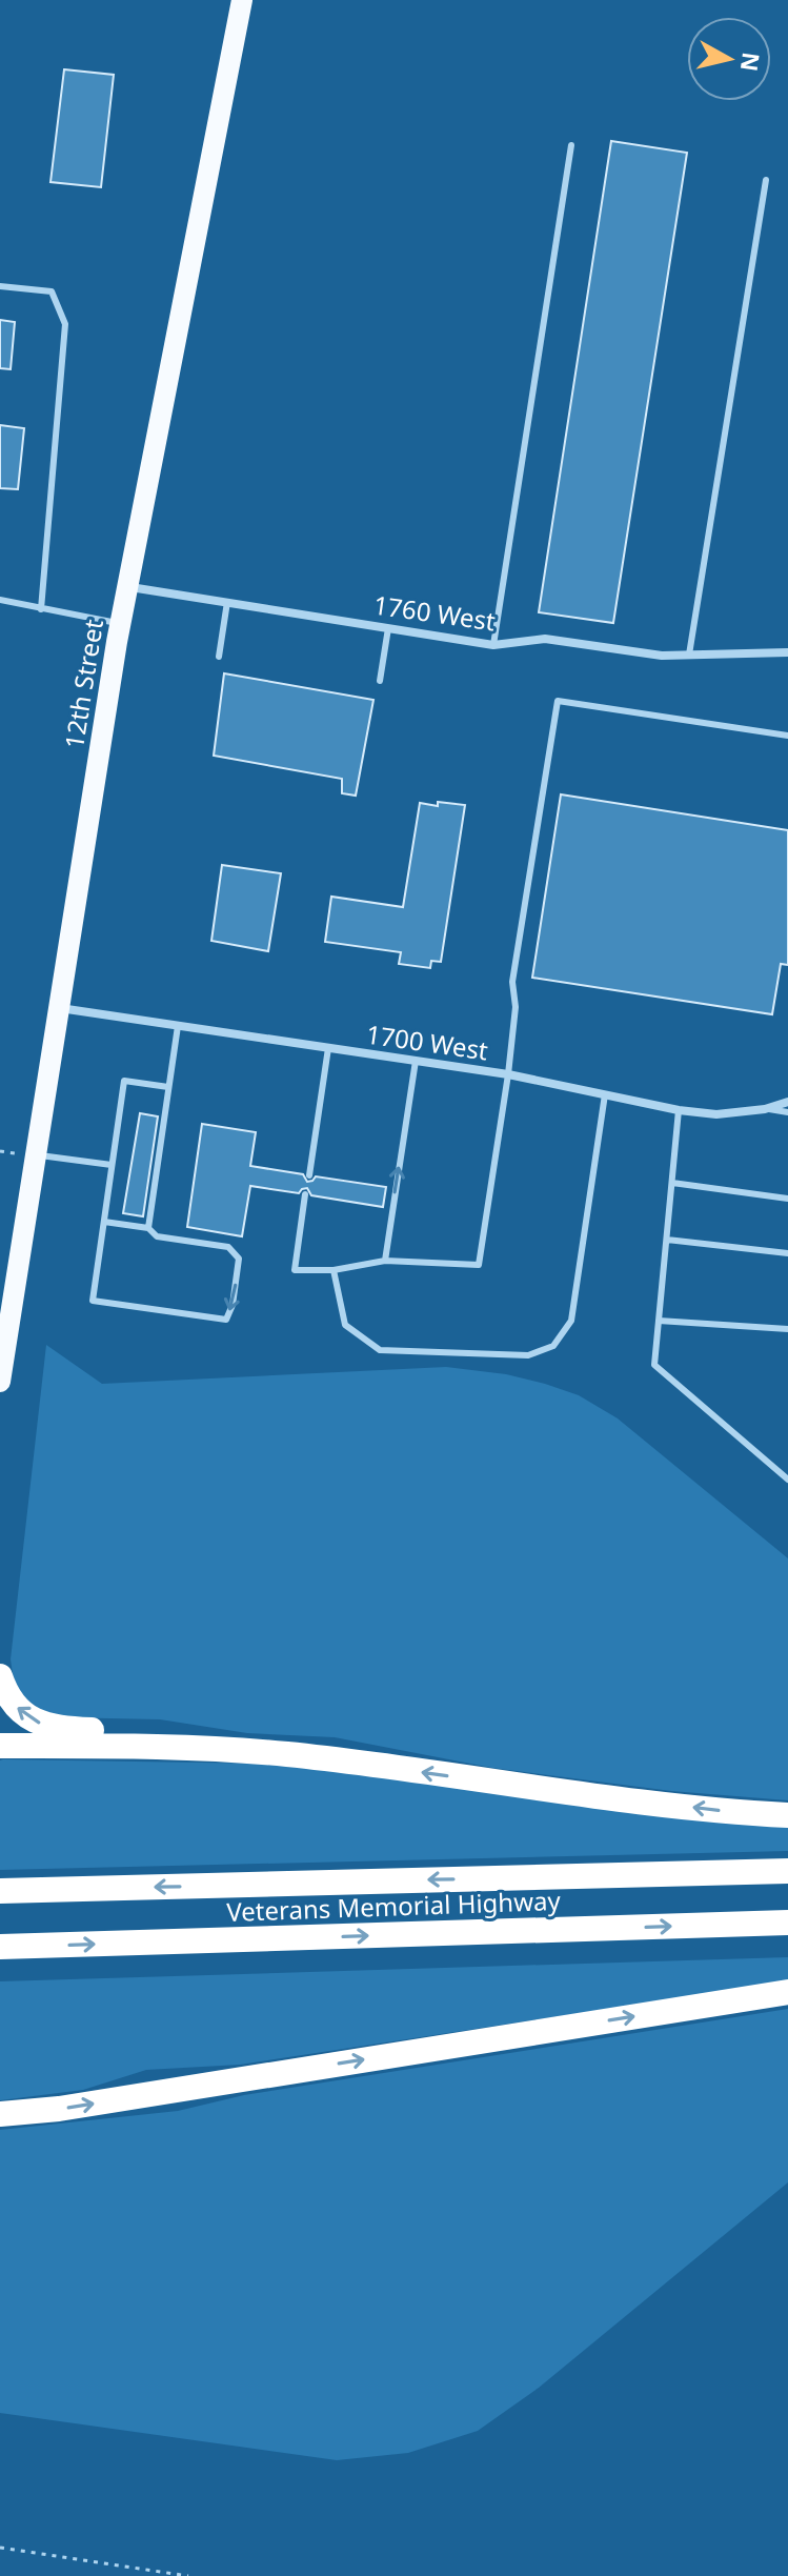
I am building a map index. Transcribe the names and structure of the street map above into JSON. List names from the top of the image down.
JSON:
{
  "streets": {
    "highway": ["Veterans Memorial Highway"],
    "main road": ["12th Street"],
    "street": ["1760 West", "1700 West"]
  },
  "crossings": [
    ["1760 West", "12th Street"],
    ["12th Street", "1700 West"]
  ],
  "north": "right"
}
